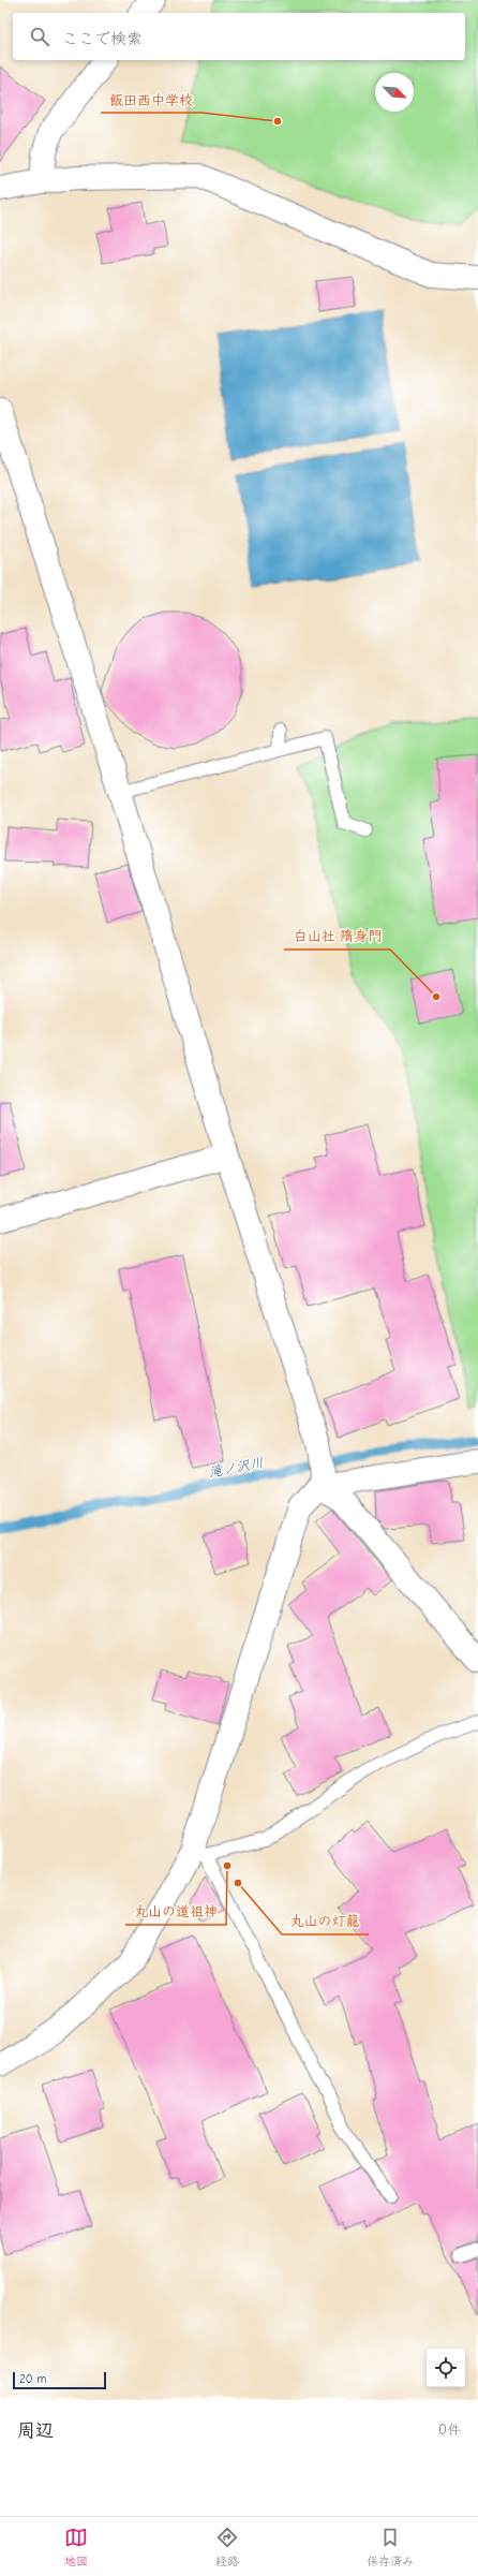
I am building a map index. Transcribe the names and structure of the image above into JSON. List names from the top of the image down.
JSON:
{
  "water": ["滝ノ沢川"],
  "places": [
    "飯田西中学校",
    "白山社 隋身門",
    "丸山の道祖神",
    "丸山の灯籠"
  ],
  "scale_bar": "20 m",
  "north": "bottom right",
  "page": {
    "search": "ここで検索",
    "scale": "20 m",
    "heading": ["周辺", "0件"],
    "nav": ["地図", "経路", "保存済み"]
  }
}
